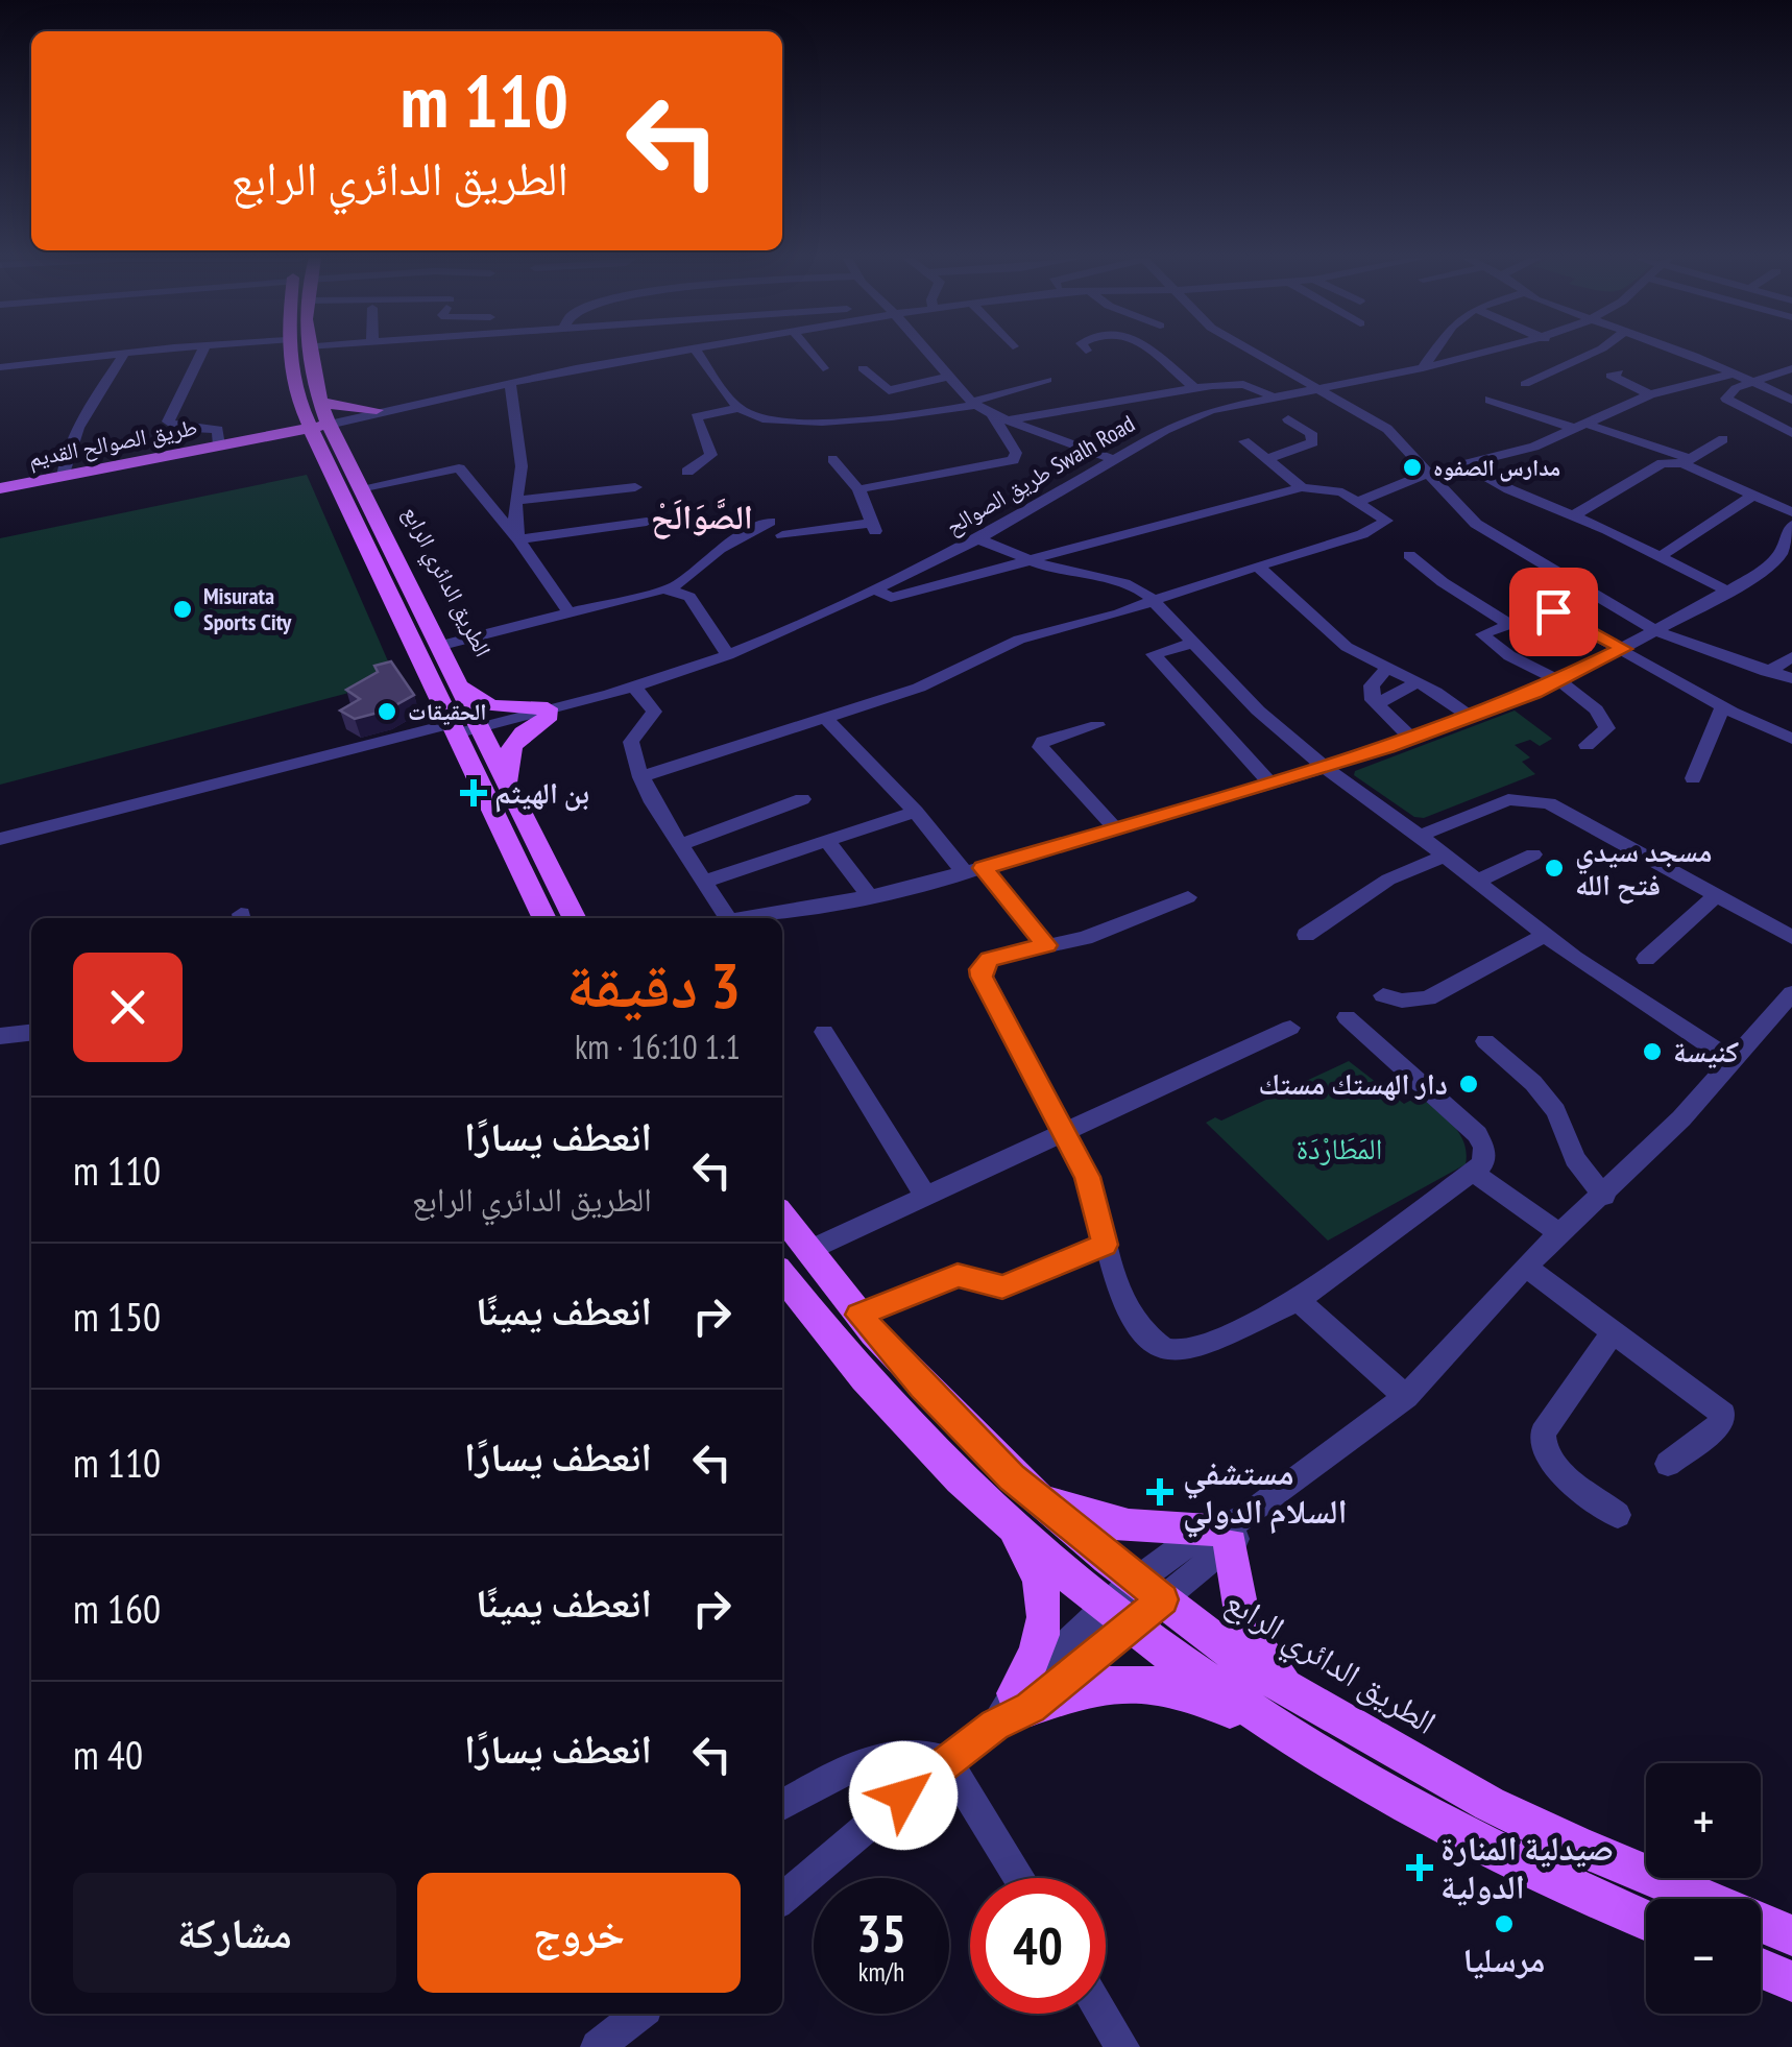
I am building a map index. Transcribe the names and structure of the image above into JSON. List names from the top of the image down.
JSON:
{
  "streets": {
    "main road": ["طريق الصوالح القديم", "الطريق الدائري الرابع"],
    "street": ["طريق الصوالح Swalh Road"]
  },
  "crossings": [
    ["طريق الصوالح القديم", "الطريق الدائري الرابع"],
    ["طريق الصوالح Swalh Road", "الطريق الدائري الرابع"]
  ],
  "districts": ["الصَّوَالَحْ"],
  "parks": ["المَطَارْدَة"],
  "places": {
    "other": [
      "مدارس الصفوه",
      "Misurata Sports City",
      "الحقيقات",
      "مسجد سيدي فتح الله",
      "كنيسة",
      "دار الهستك مستك",
      "مرسليا"
    ],
    "health": ["بن الهيثم", "مستشفي السلام الدولي", "صيدلية المنارة الدولية"]
  },
  "page": {
    "turn": ["110 m", "الطريق الدائري الرابع"],
    "heading": ["3 دقيقة", "1.1 km · 16:10"],
    "list": [
      {
        "name": "انعطف يسارًا",
        "note": "الطريق الدائري الرابع",
        "value": "110 m"
      },
      {
        "name": "انعطف يمينًا",
        "value": "150 m"
      },
      {
        "name": "انعطف يسارًا",
        "value": "110 m"
      },
      {
        "name": "انعطف يمينًا",
        "value": "160 m"
      },
      {
        "name": "انعطف يسارًا",
        "value": "40 m"
      }
    ],
    "map_buttons": ["+", "−"],
    "buttons": ["خروج", "مشاركة"],
    "speed": "35 km/h",
    "limit": "40"
  }
}
